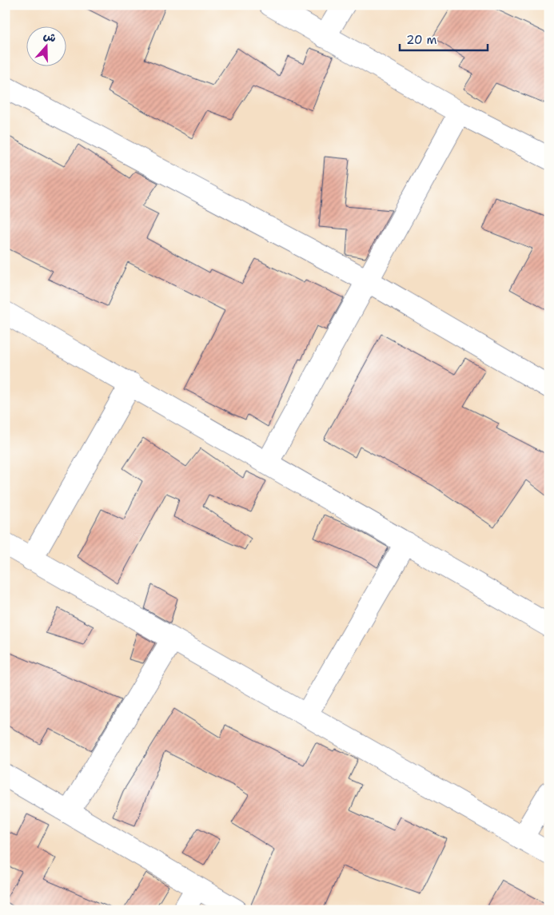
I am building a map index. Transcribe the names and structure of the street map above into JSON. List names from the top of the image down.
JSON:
{
  "scale_bar": "20 m",
  "north": "top"
}
